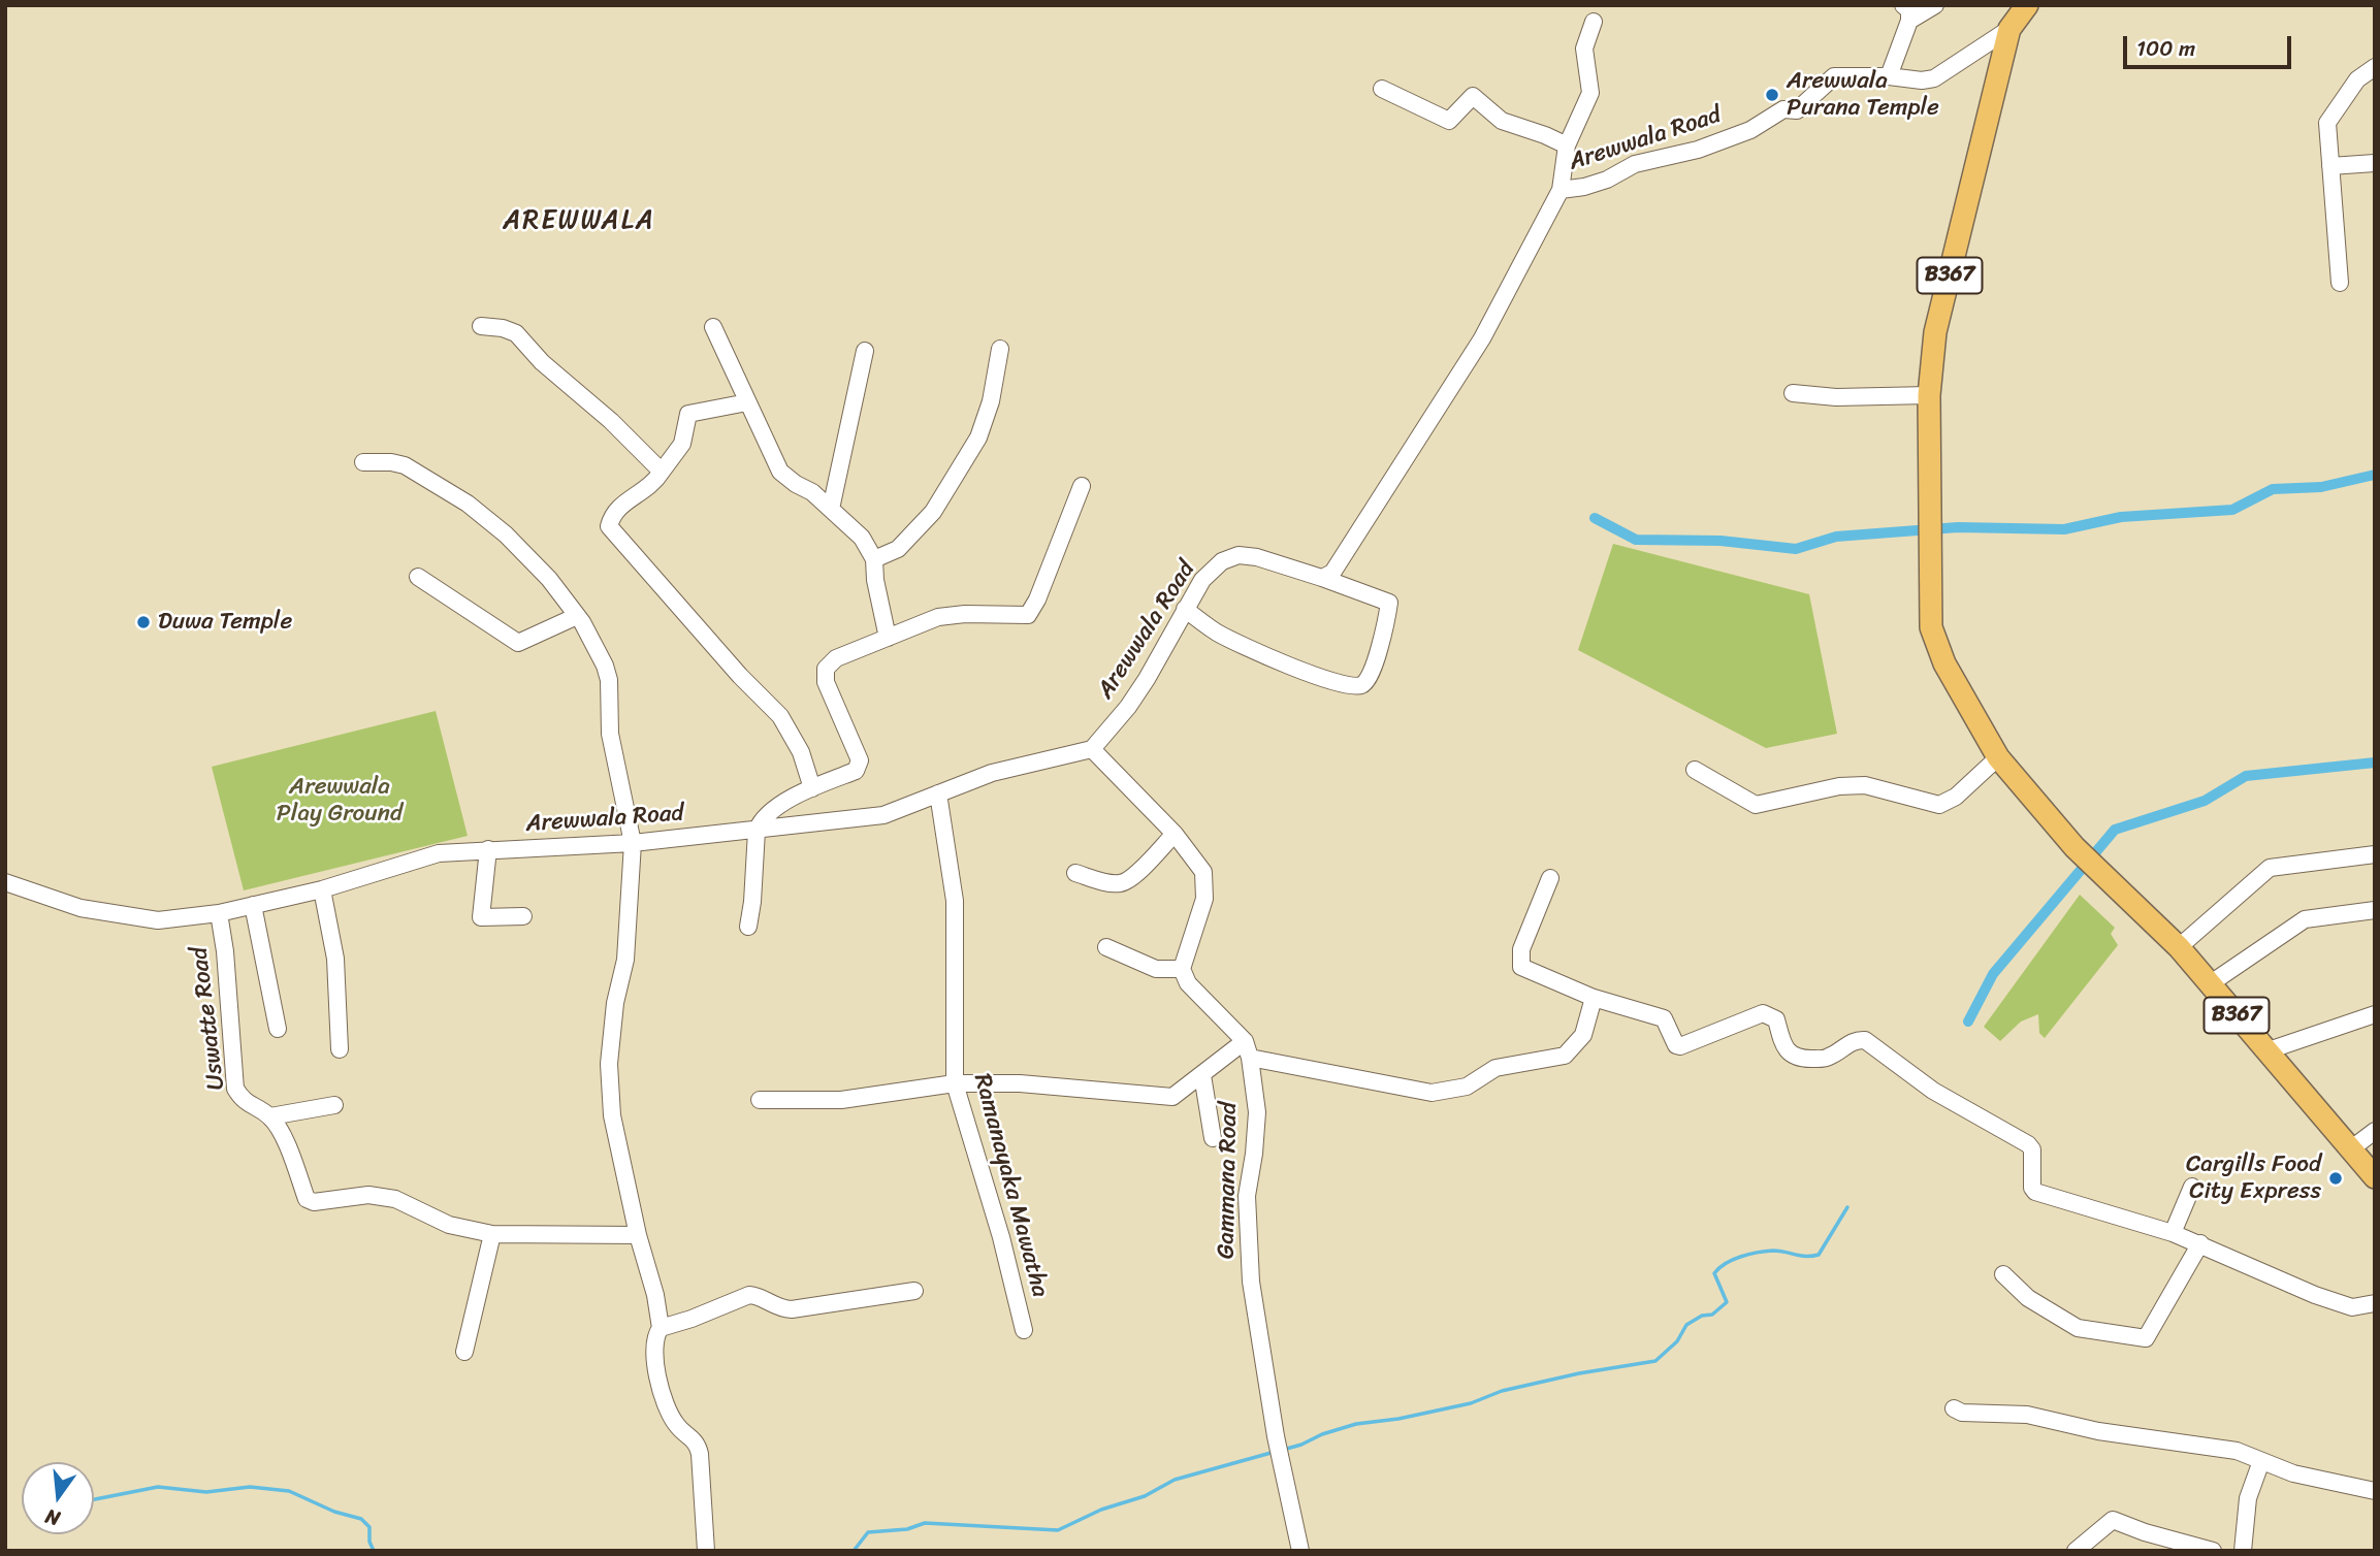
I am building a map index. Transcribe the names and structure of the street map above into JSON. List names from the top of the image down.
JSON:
{
  "streets": {
    "main road": ["B367"],
    "street": [
      "Arewwala Road",
      "Uswatte Road",
      "Gammana Road",
      "Ramanayaka Mawatha"
    ]
  },
  "crossings": [
    ["Arewwala Road", "B367"],
    ["Arewwala Road", "Uswatte Road"],
    ["Arewwala Road", "Ramanayaka Mawatha"]
  ],
  "districts": ["AREWWALA"],
  "parks": ["Arewwala Play Ground"],
  "places": ["Arewwala Purana Temple", "Duwa Temple", "Cargills Food City Express"],
  "scale_bar": "100 m",
  "north": "bottom"
}
